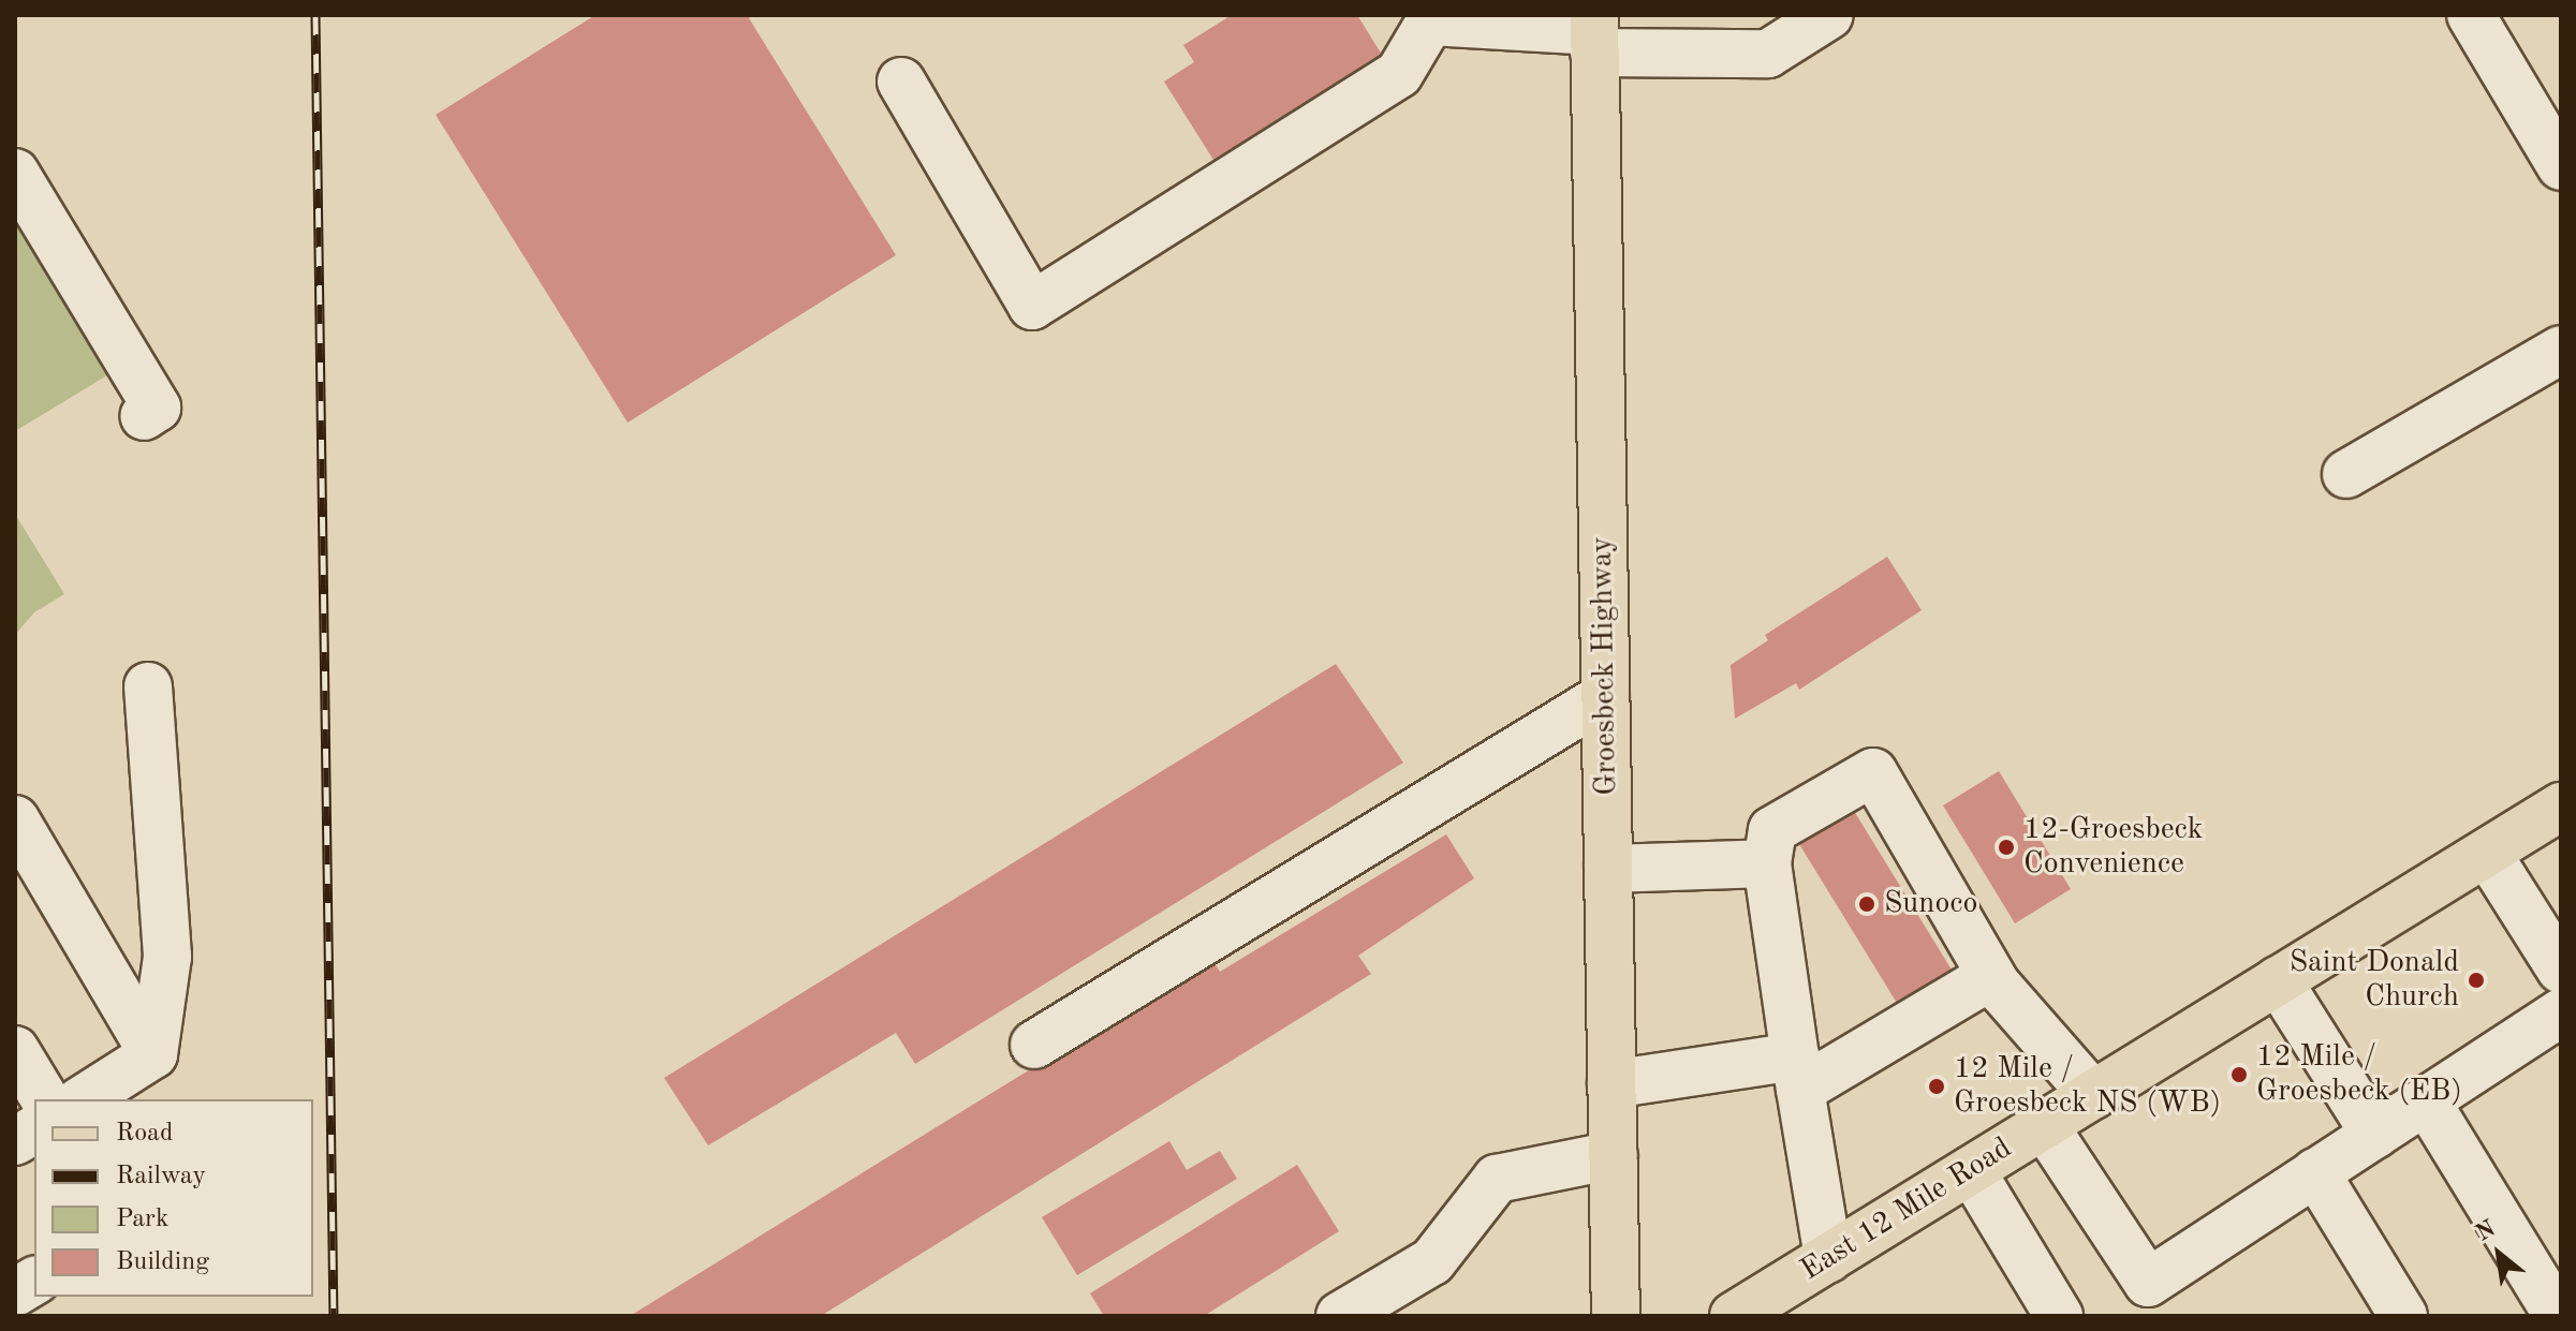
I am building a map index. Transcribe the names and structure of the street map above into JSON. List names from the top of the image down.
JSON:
{
  "streets": {
    "main road": ["Groesbeck Highway", "East 12 Mile Road"]
  },
  "places": [
    "12-Groesbeck Convenience",
    "Sunoco",
    "Saint Donald Church",
    "12 Mile / Groesbeck (EB)",
    "12 Mile / Groesbeck NS (WB)"
  ],
  "legend": [
    "Road",
    "Railway",
    "Park",
    "Building"
  ],
  "north": "top left"
}
